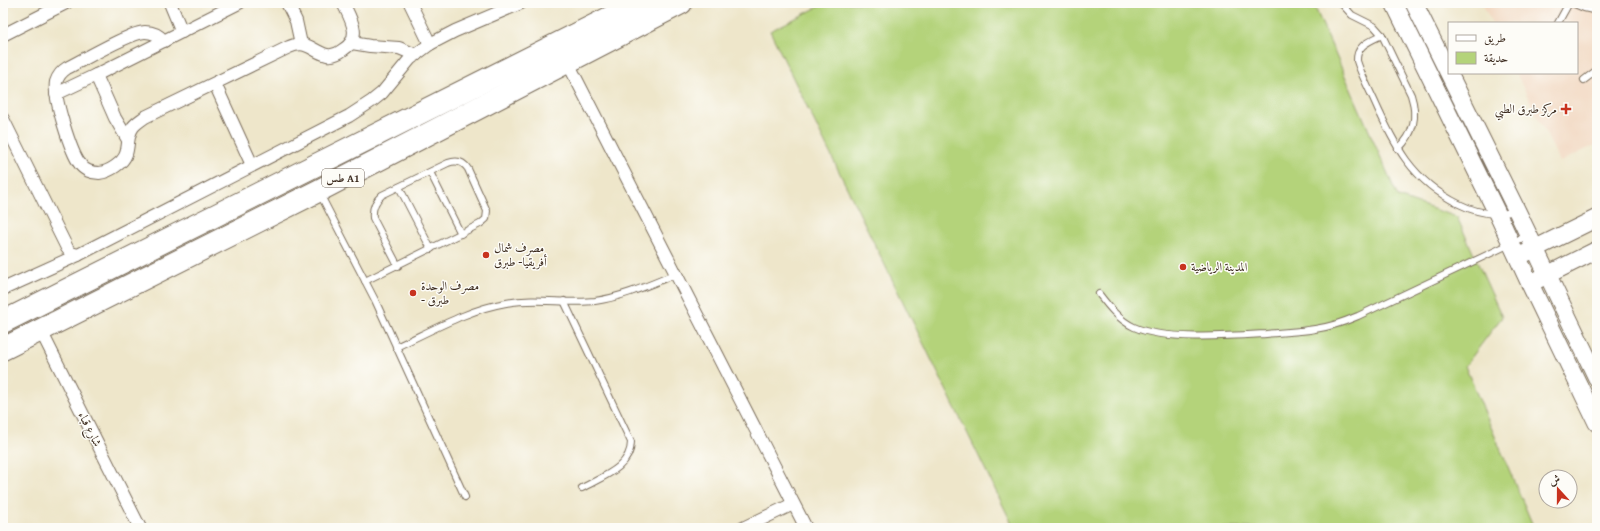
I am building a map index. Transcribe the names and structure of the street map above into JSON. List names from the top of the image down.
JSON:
{
  "streets": {
    "highway": ["طس A1"],
    "street": ["شارع قباء"]
  },
  "crossings": [
    ["طس A1", "شارع قباء"]
  ],
  "places": {
    "health": ["مركز طبرق الطبي"],
    "other": ["مصرف شمال أفريقيا- طبرق", "المدينة الرياضية", "مصرف الوحدة - طبرق"]
  },
  "legend": ["طريق", "حديقة"],
  "north": "top"
}
